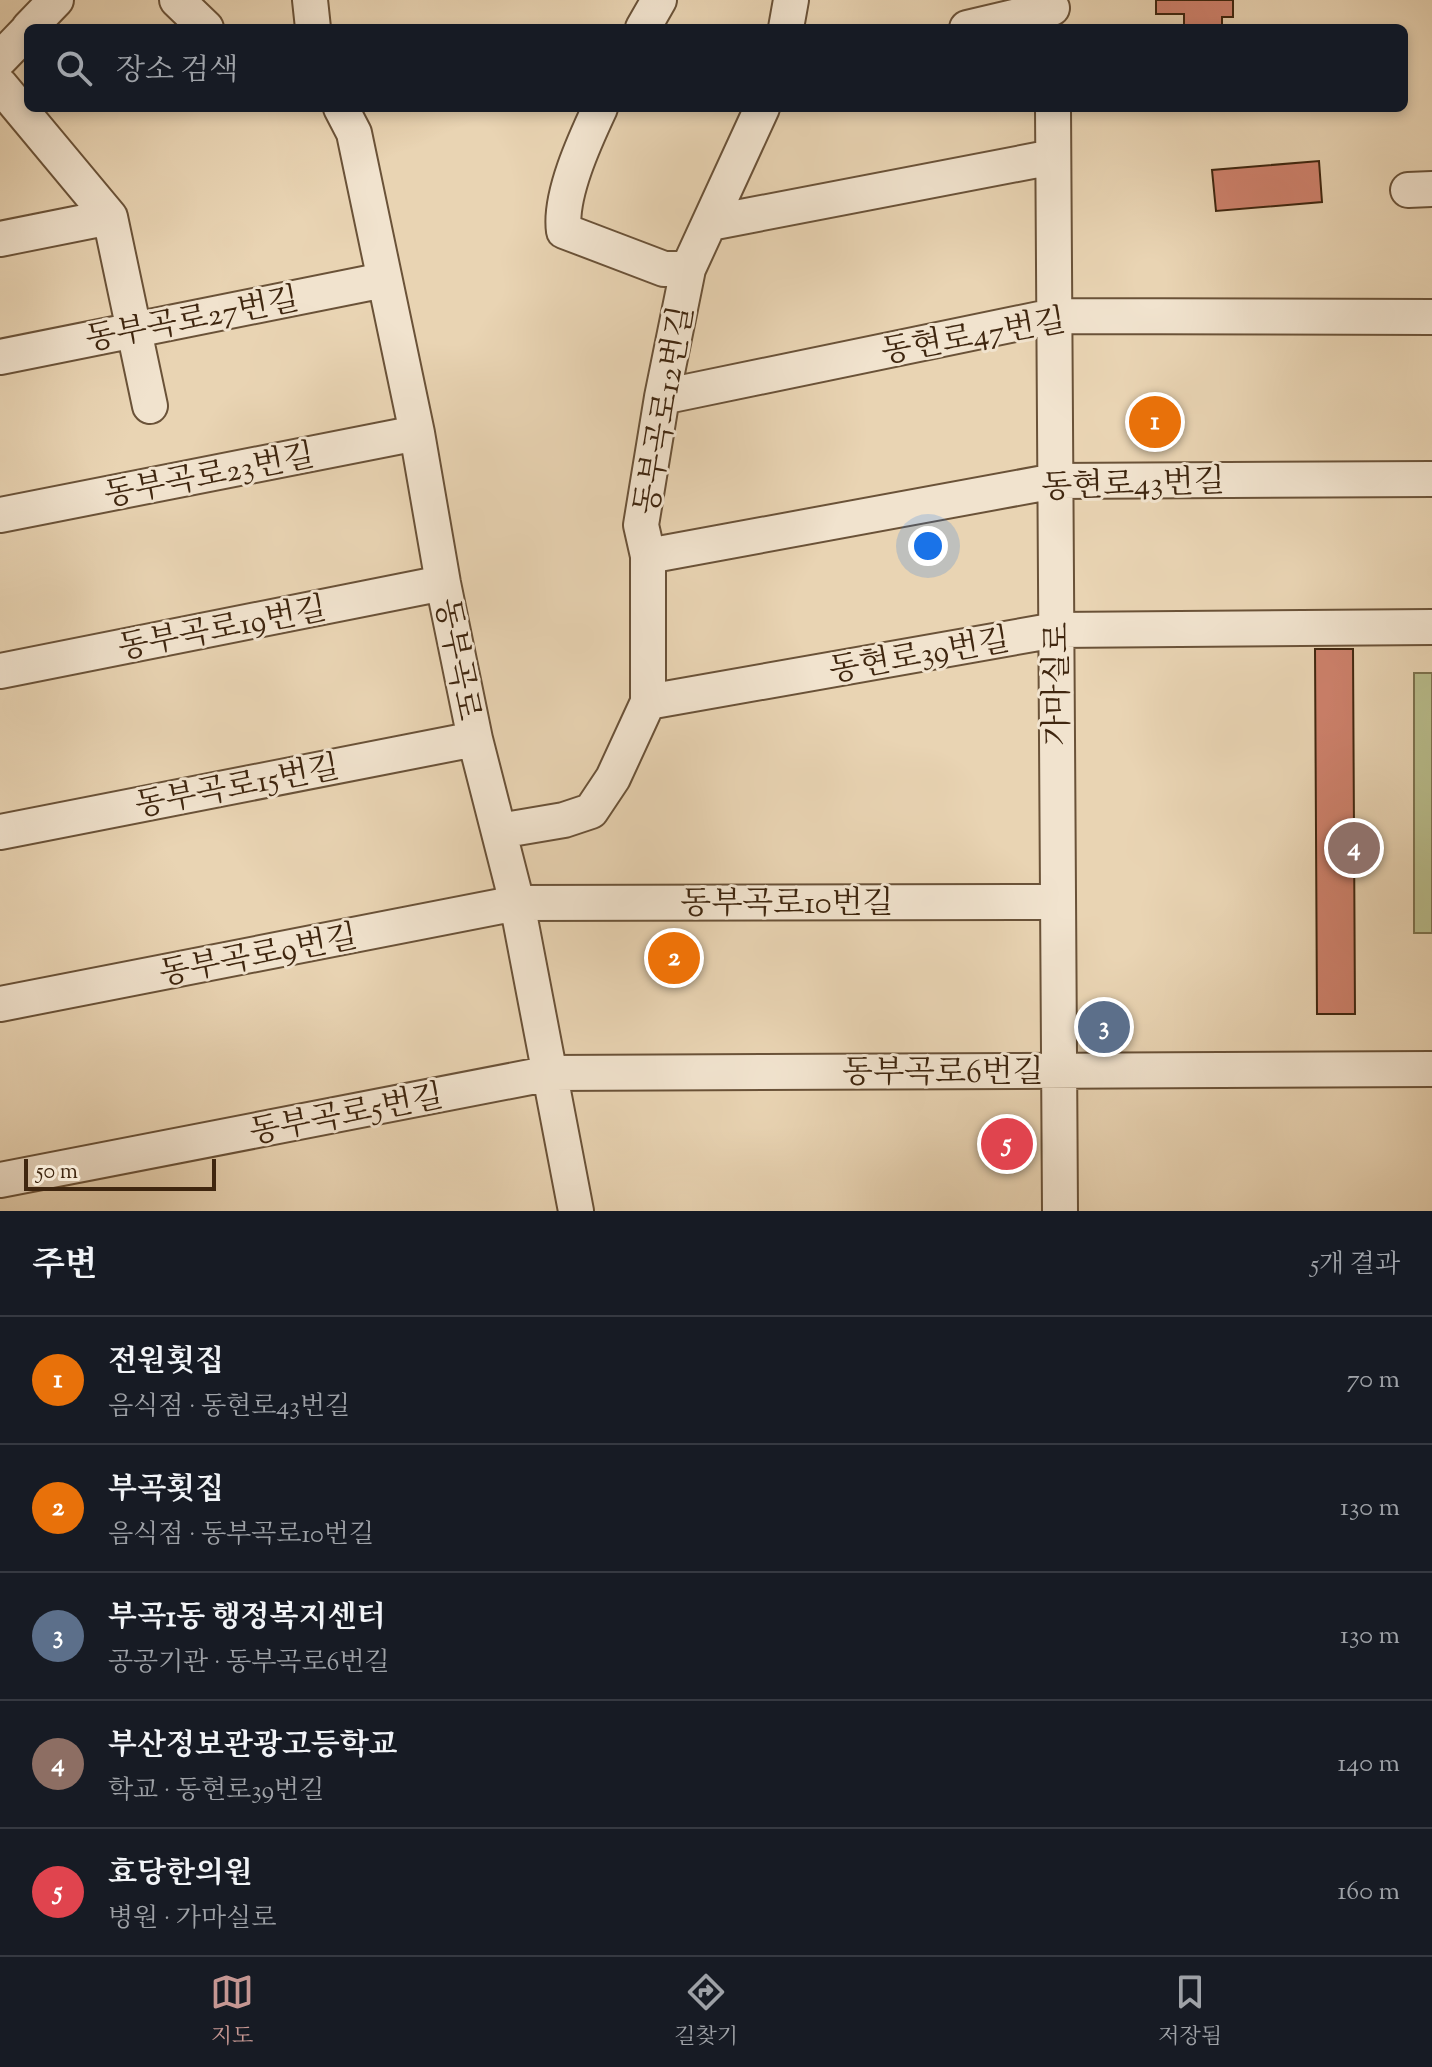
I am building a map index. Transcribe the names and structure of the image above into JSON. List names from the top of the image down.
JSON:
{
  "streets": {
    "street": [
      "동부곡로27번길",
      "동현로47번길",
      "동부곡로12번길",
      "동부곡로23번길",
      "동현로43번길",
      "동부곡로19번길",
      "동현로39번길",
      "동부곡로",
      "가마실로",
      "동부곡로15번길",
      "동부곡로10번길",
      "동부곡로9번길",
      "동부곡로6번길",
      "동부곡로5번길"
    ]
  },
  "crossings": [
    ["동부곡로27번길", "동부곡로"],
    ["동현로47번길", "동부곡로12번길"],
    ["동현로47번길", "가마실로"],
    ["동부곡로12번길", "동현로43번길"],
    ["동부곡로12번길", "동현로39번길"],
    ["동부곡로12번길", "동부곡로"],
    ["동부곡로23번길", "동부곡로"],
    ["동현로43번길", "가마실로"],
    ["동부곡로19번길", "동부곡로"],
    ["동현로39번길", "가마실로"],
    ["동부곡로", "동부곡로15번길"],
    ["동부곡로", "동부곡로10번길"],
    ["동부곡로", "동부곡로9번길"],
    ["동부곡로", "동부곡로6번길"],
    ["동부곡로", "동부곡로5번길"],
    ["가마실로", "동부곡로10번길"],
    ["가마실로", "동부곡로6번길"],
    ["동부곡로10번길", "동부곡로9번길"],
    ["동부곡로6번길", "동부곡로5번길"]
  ],
  "scale_bar": "50 m",
  "page": {
    "search": "장소 검색",
    "pins": [
      "1",
      "4",
      "2",
      "3",
      "5"
    ],
    "scale": "50 m",
    "heading": ["주변", "5개 결과"],
    "list": [
      {
        "mark": "1",
        "name": "전원횟집",
        "note": "음식점 · 동현로43번길",
        "value": "70 m"
      },
      {
        "mark": "2",
        "name": "부곡횟집",
        "note": "음식점 · 동부곡로10번길",
        "value": "130 m"
      },
      {
        "mark": "3",
        "name": "부곡1동 행정복지센터",
        "note": "공공기관 · 동부곡로6번길",
        "value": "130 m"
      },
      {
        "mark": "4",
        "name": "부산정보관광고등학교",
        "note": "학교 · 동현로39번길",
        "value": "140 m"
      },
      {
        "mark": "5",
        "name": "효당한의원",
        "note": "병원 · 가마실로",
        "value": "160 m"
      }
    ],
    "nav": ["지도", "길찾기", "저장됨"]
  }
}
